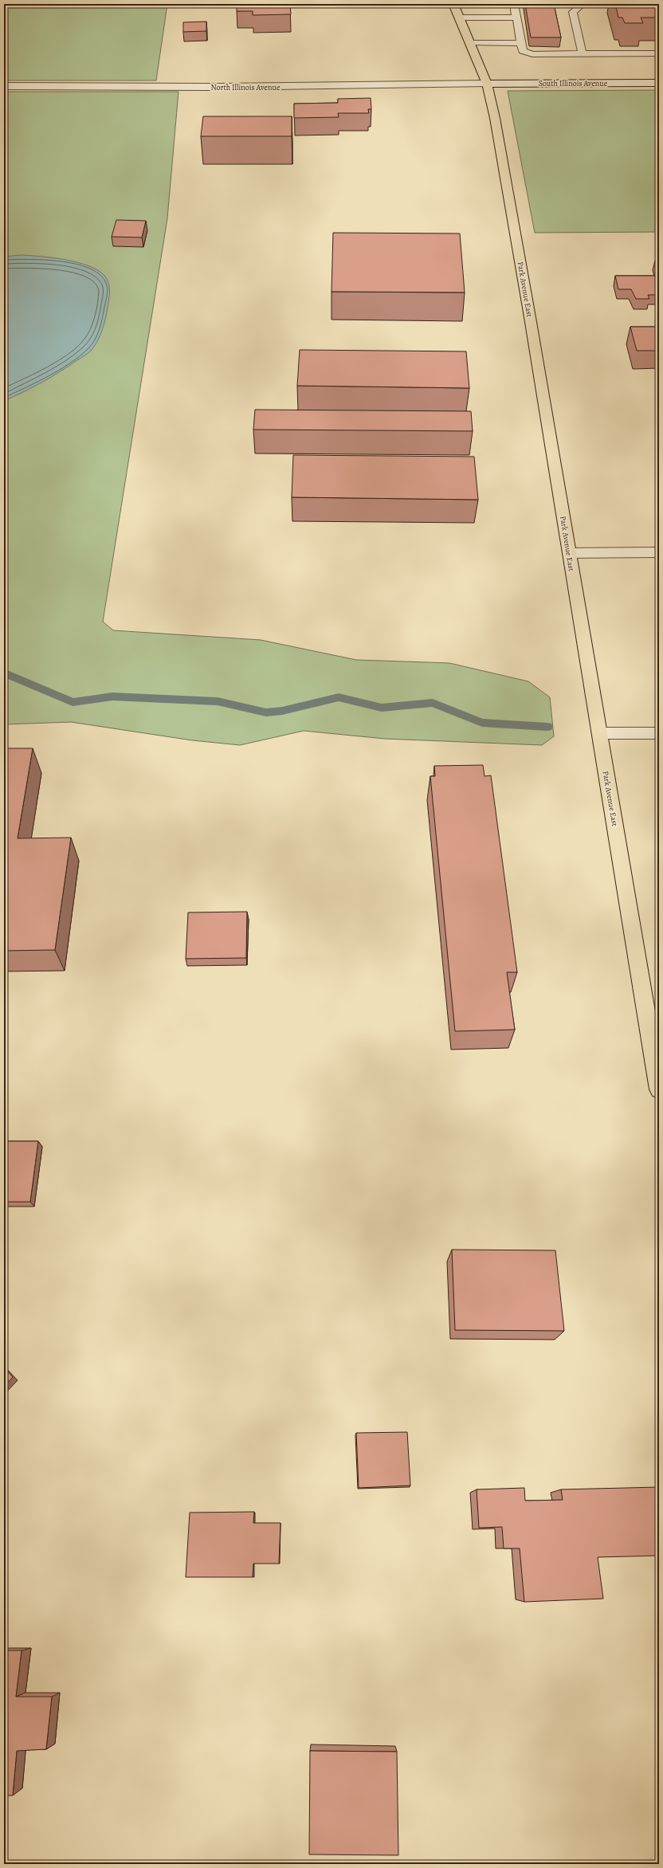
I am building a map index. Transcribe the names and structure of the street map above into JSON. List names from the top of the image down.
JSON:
{
  "streets": {
    "main road": ["Park Avenue East"],
    "street": ["South Illinois Avenue", "North Illinois Avenue"]
  },
  "crossings": [
    ["South Illinois Avenue", "North Illinois Avenue"],
    ["South Illinois Avenue", "Park Avenue East"],
    ["North Illinois Avenue", "Park Avenue East"]
  ]
}
